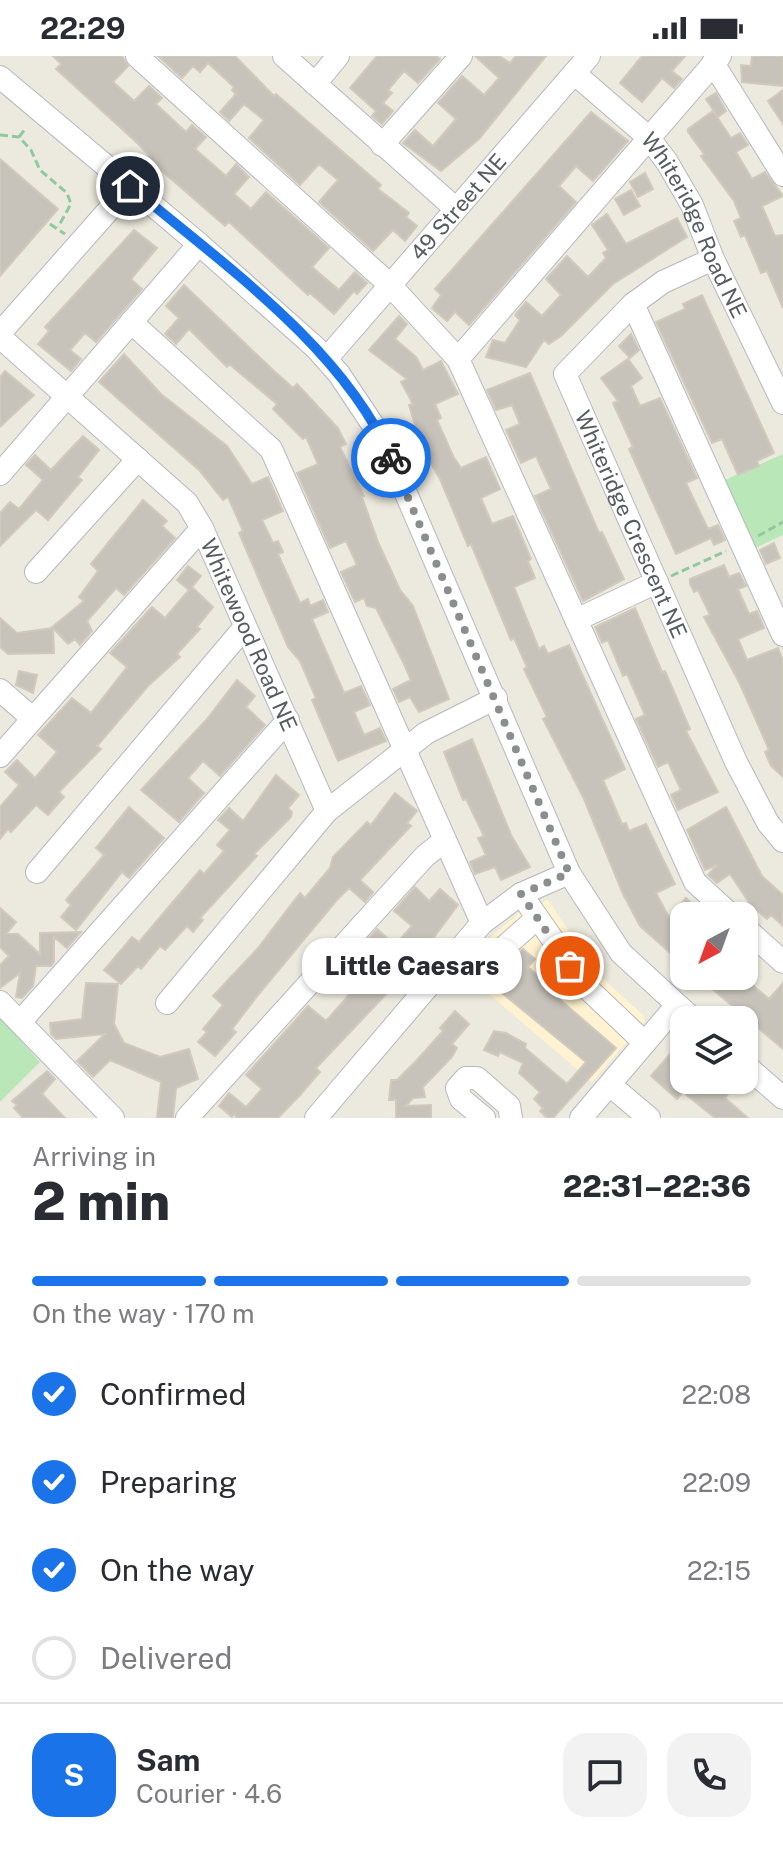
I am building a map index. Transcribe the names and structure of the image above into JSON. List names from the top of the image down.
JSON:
{
  "streets": {
    "street": [
      "49 Street NE",
      "Whiteridge Road NE",
      "Whiteridge Crescent NE",
      "Whitewood Road NE"
    ]
  },
  "crossings": [
    ["49 Street NE", "Whiteridge Road NE"],
    ["Whiteridge Road NE", "Whiteridge Crescent NE"]
  ],
  "places": ["Little Caesars"],
  "north": "bottom left",
  "page": {
    "status": "22:29",
    "bubble": "Little Caesars",
    "heading": ["2 min", "Arriving in", "22:31–22:36"],
    "panel": ["Sam", "Courier · 4.6"],
    "bar": "On the way · 170 m",
    "list": [
      ["Confirmed", "22:08"],
      ["Preparing", "22:09"],
      ["On the way", "22:15"],
      "Delivered"
    ],
    "round": "S"
  }
}
